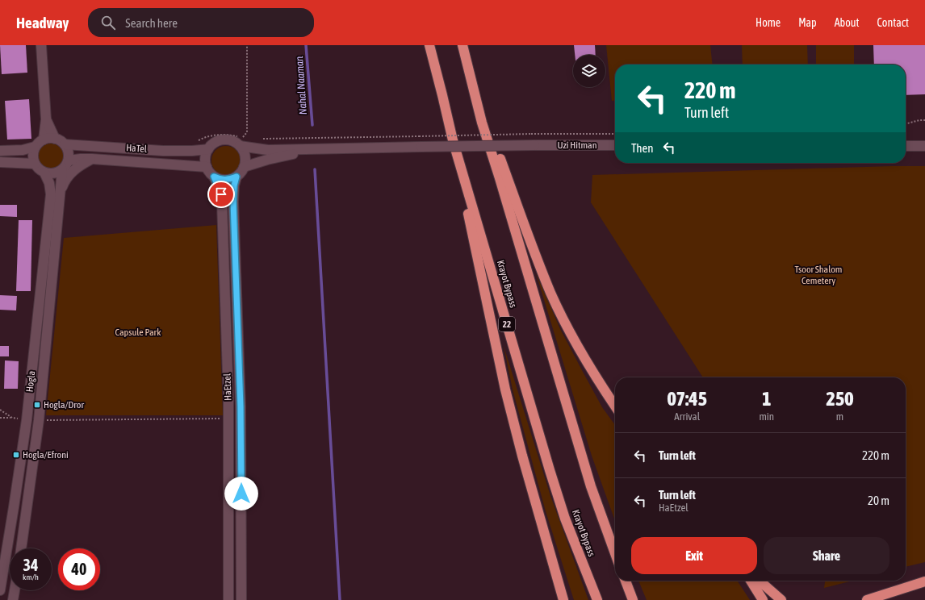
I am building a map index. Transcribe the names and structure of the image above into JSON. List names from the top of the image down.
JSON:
{
  "streets": {
    "highway": ["Krayot Bypass", "22"],
    "street": [
      "Uzi Hitman",
      "HaTel",
      "Hogla",
      "HaEtzel"
    ]
  },
  "crossings": [
    ["HaTel", "Hogla"],
    ["HaTel", "HaEtzel"]
  ],
  "water": ["Nahal Naaman"],
  "parks": ["Tsoor Shalom Cemetery", "Capsule Park"],
  "places": {
    "transit": ["Hogla/Dror", "Hogla/Efroni"]
  },
  "page": {
    "header": "Headway",
    "search": "Search here",
    "nav": [
      "Home",
      "Map",
      "About",
      "Contact"
    ],
    "turn": ["220 m", "Turn left"],
    "then": "Then",
    "eta": [
      "07:45",
      "Arrival",
      "1",
      "min",
      "250",
      "m"
    ],
    "list": [
      {
        "name": "Turn left",
        "value": "220 m"
      },
      {
        "name": "Turn left",
        "note": "HaEtzel",
        "value": "20 m"
      }
    ],
    "buttons": ["Exit", "Share"],
    "speed": "34 km/h",
    "limit": "40"
  }
}
